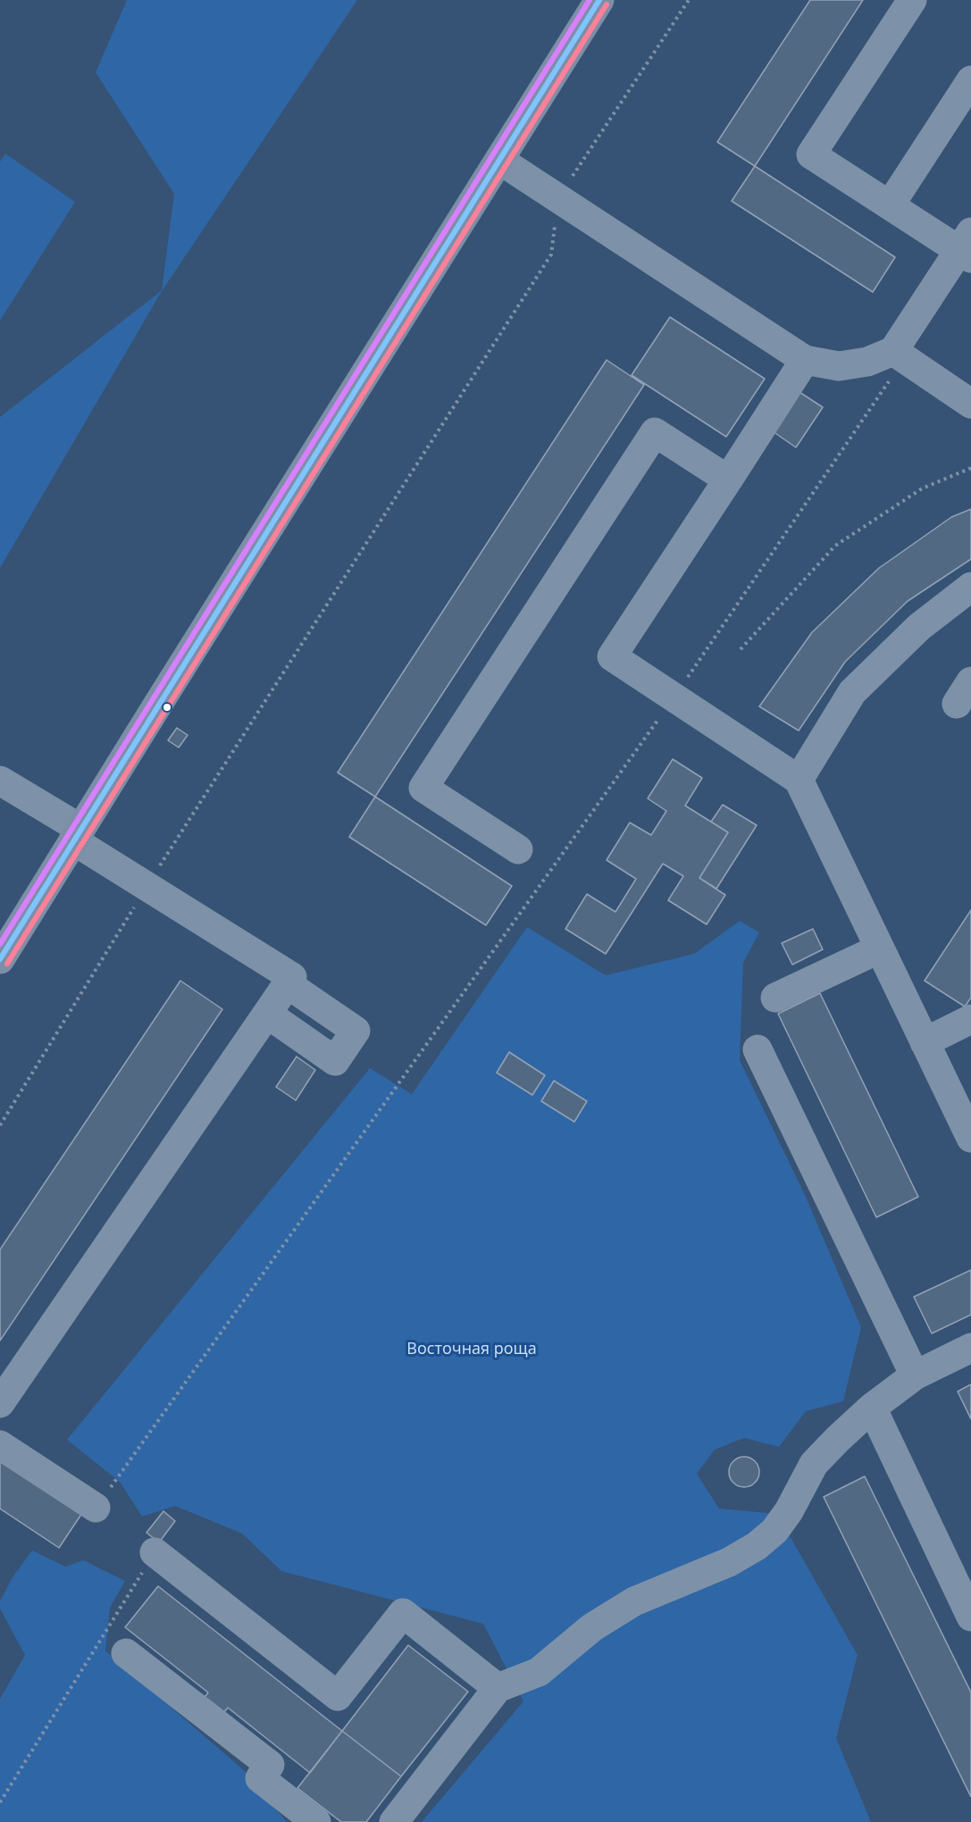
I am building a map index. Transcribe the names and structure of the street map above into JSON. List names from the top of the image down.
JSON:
{
  "parks": ["Восточная роща"]
}
